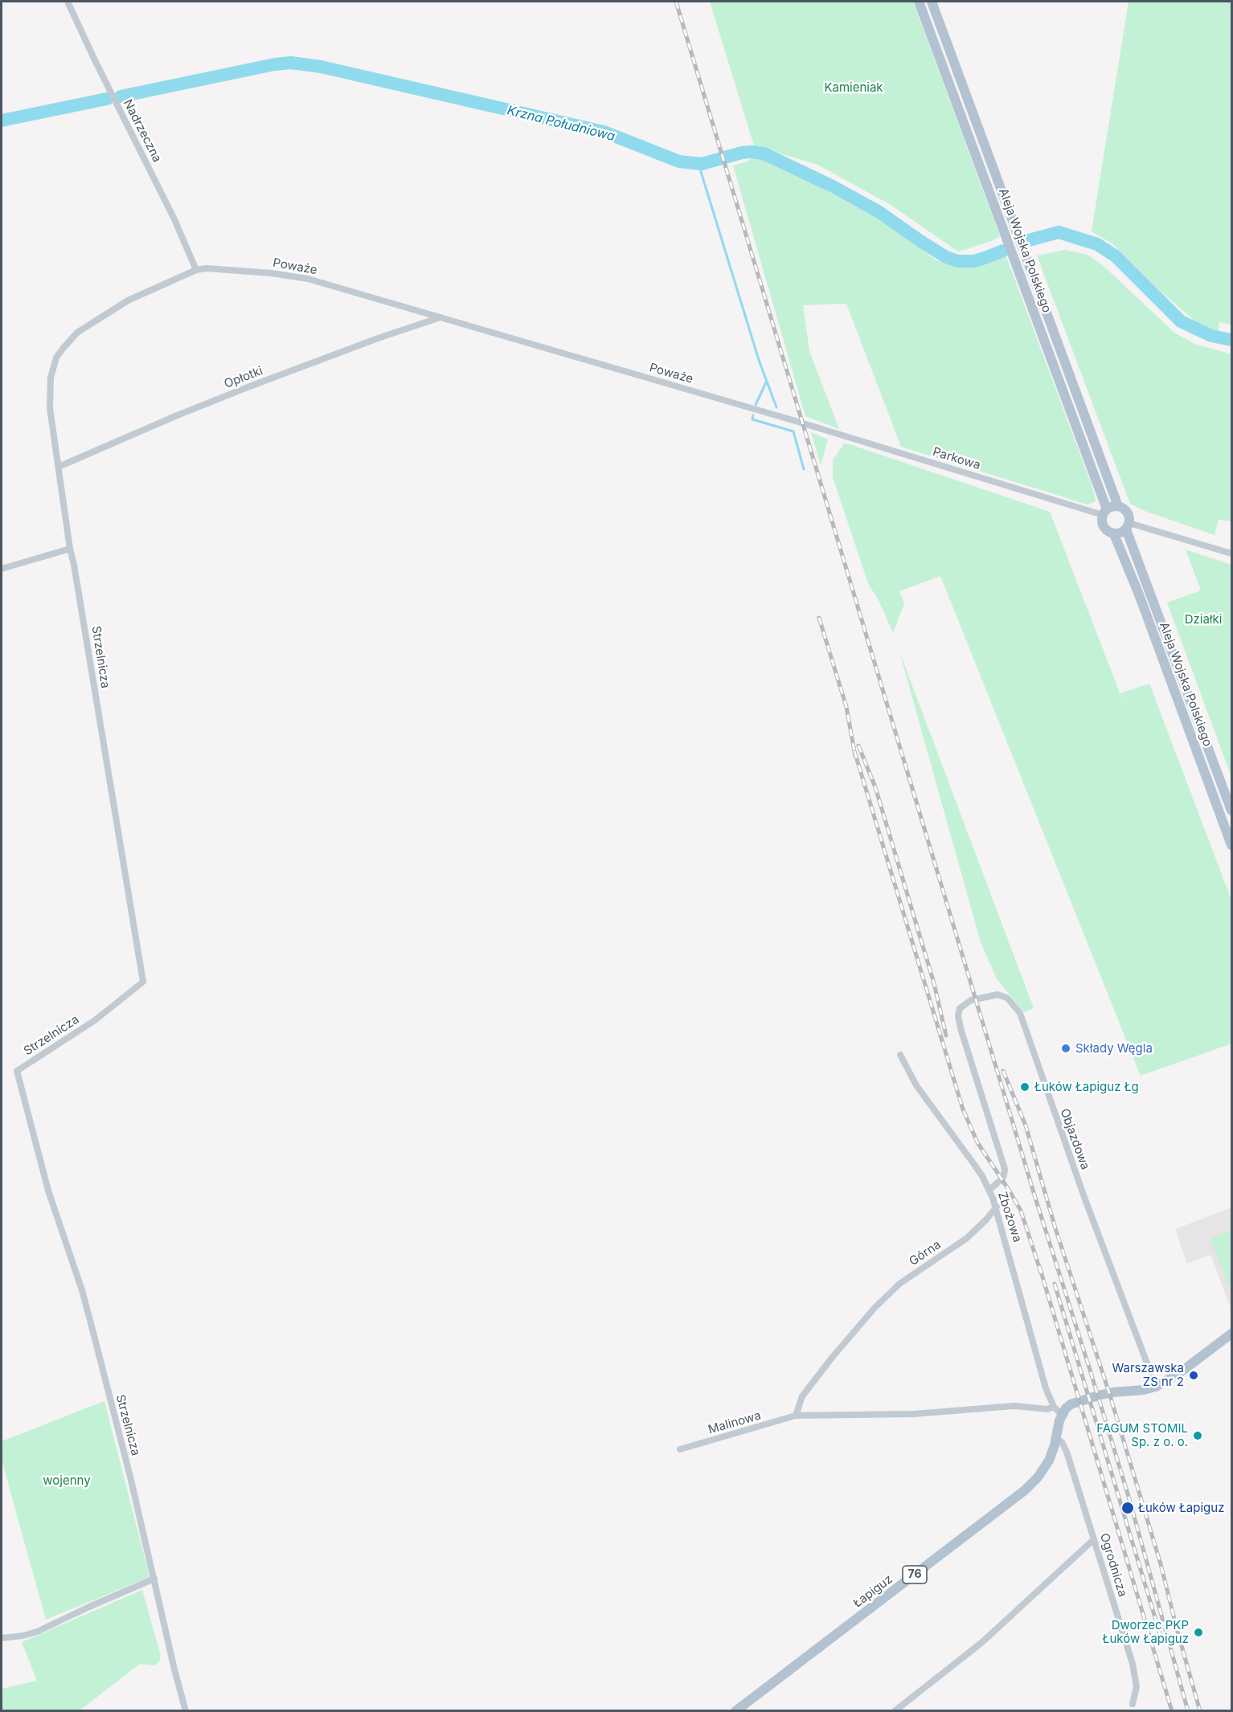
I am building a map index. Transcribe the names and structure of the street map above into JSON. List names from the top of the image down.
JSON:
{
  "streets": {
    "main road": ["Aleja Wojska Polskiego", "76", "Łapiguz"],
    "street": [
      "Nadrzeczna",
      "Poważe",
      "Opłotki",
      "Parkowa",
      "Strzelnicza",
      "Objazdowa",
      "Zbożowa",
      "Górna",
      "Malinowa",
      "Ogrodnicza"
    ]
  },
  "crossings": [
    ["Nadrzeczna", "Poważe"],
    ["Aleja Wojska Polskiego", "Parkowa"],
    ["Poważe", "Opłotki"],
    ["Poważe", "Parkowa"],
    ["Poważe", "Strzelnicza"],
    ["Objazdowa", "Zbożowa"],
    ["Zbożowa", "Górna"],
    ["Zbożowa", "Malinowa"],
    ["Zbożowa", "Łapiguz"],
    ["Górna", "Malinowa"],
    ["Ogrodnicza", "Łapiguz"]
  ],
  "water": ["Krzna Południowa"],
  "parks": ["Kamieniak", "Działki", "wojenny"],
  "places": [
    "Składy Węgla",
    "Łuków Łapiguz Łg",
    "Warszawska ZS nr 2",
    "FAGUM STOMIL Sp. z o. o.",
    "Łuków Łapiguz",
    "Dworzec PKP Łuków Łapiguz"
  ]
}
